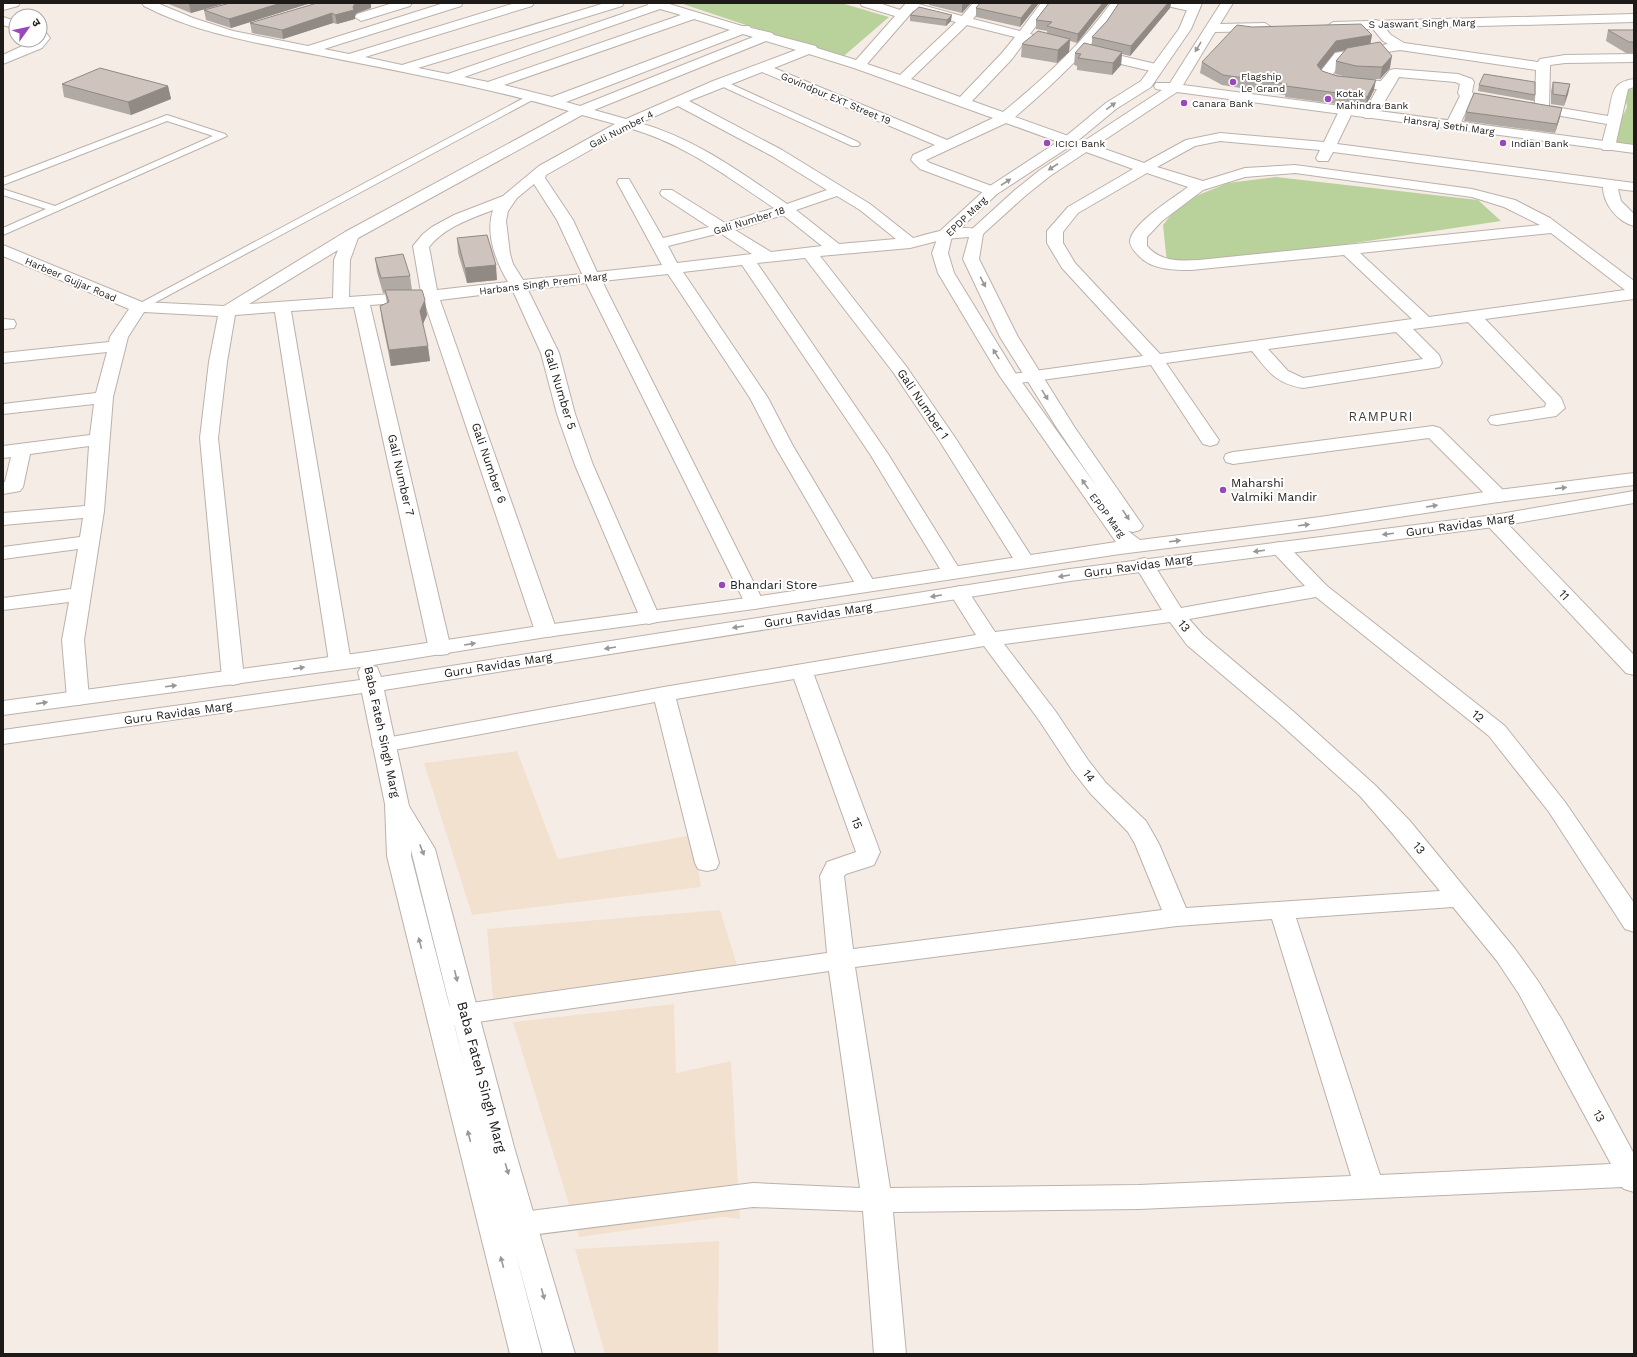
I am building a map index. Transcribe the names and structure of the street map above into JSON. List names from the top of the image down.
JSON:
{
  "streets": {
    "street": [
      "S Jaswant Singh Marg",
      "Govindpur EXT Street 19",
      "Hansraj Sethi Marg",
      "Gali Number 4",
      "EPDP Marg",
      "Gali Number 18",
      "Harbeer Gujjar Road",
      "Harbans Singh Premi Marg",
      "Gali Number 5",
      "Gali Number 1",
      "Gali Number 6",
      "Gali Number 7",
      "Guru Ravidas Marg",
      "11",
      "13",
      "12",
      "Baba Fateh Singh Marg",
      "14",
      "15"
    ]
  },
  "crossings": [
    ["Govindpur EXT Street 19", "Gali Number 4"],
    ["Hansraj Sethi Marg", "EPDP Marg"],
    ["Gali Number 4", "Gali Number 5"],
    ["EPDP Marg", "Harbans Singh Premi Marg"],
    ["EPDP Marg", "Guru Ravidas Marg"],
    ["EPDP Marg", "13"],
    ["Harbeer Gujjar Road", "Harbans Singh Premi Marg"],
    ["Harbans Singh Premi Marg", "Gali Number 5"],
    ["Harbans Singh Premi Marg", "Gali Number 1"],
    ["Harbans Singh Premi Marg", "Gali Number 6"],
    ["Harbans Singh Premi Marg", "Gali Number 7"],
    ["Harbans Singh Premi Marg", "14"],
    ["Gali Number 5", "Gali Number 6"],
    ["Gali Number 5", "Guru Ravidas Marg"],
    ["Gali Number 1", "Guru Ravidas Marg"],
    ["Gali Number 6", "Guru Ravidas Marg"],
    ["Gali Number 7", "Guru Ravidas Marg"],
    ["Guru Ravidas Marg", "11"],
    ["Guru Ravidas Marg", "13"],
    ["Guru Ravidas Marg", "12"],
    ["Guru Ravidas Marg", "Baba Fateh Singh Marg"],
    ["Guru Ravidas Marg", "14"]
  ],
  "districts": ["RAMPURI"],
  "places": [
    "Flagship Le Grand",
    "Kotak Mahindra Bank",
    "Canara Bank",
    "ICICI Bank",
    "Indian Bank",
    "Maharshi Valmiki Mandir",
    "Bhandari Store"
  ],
  "north": "top right"
}
